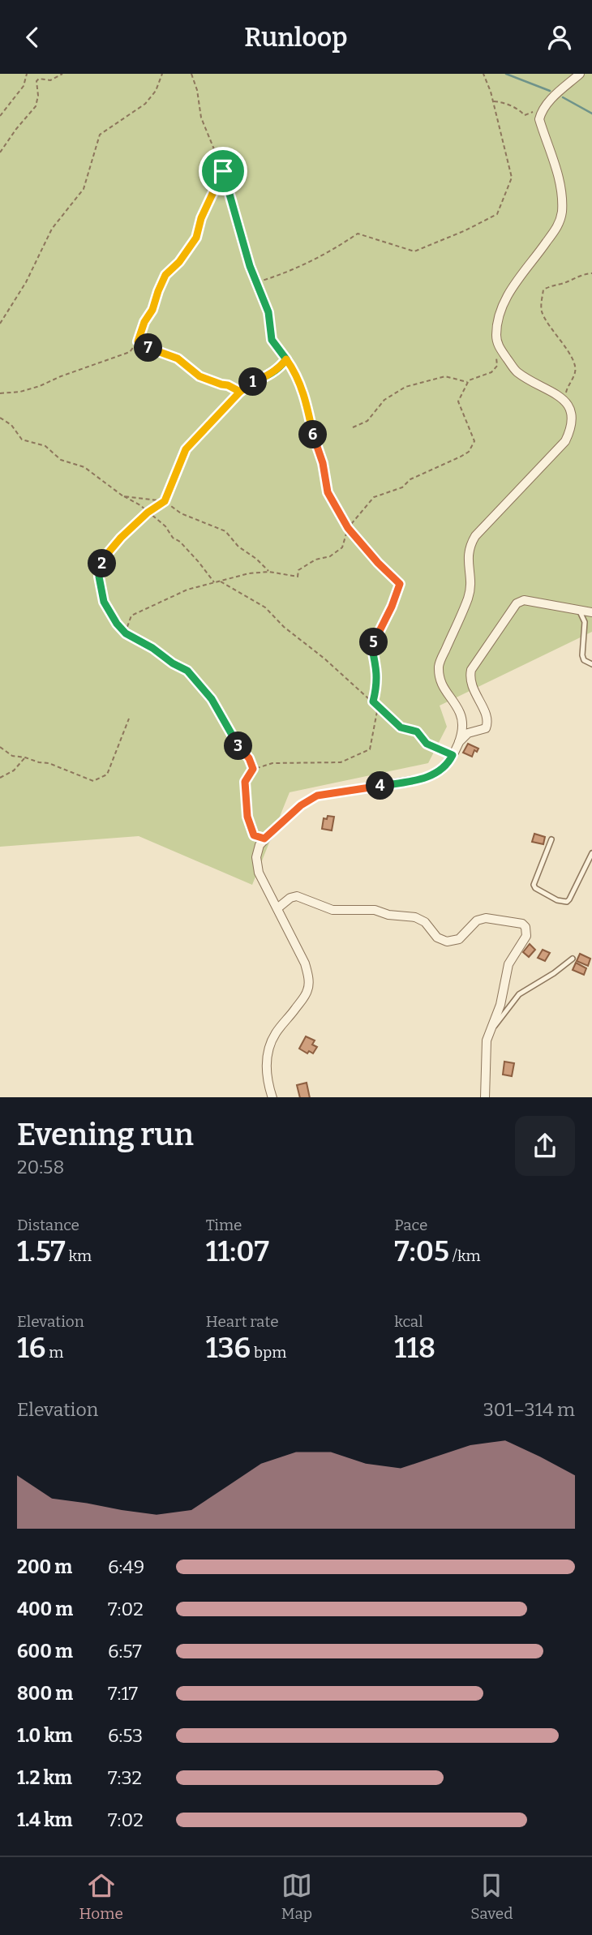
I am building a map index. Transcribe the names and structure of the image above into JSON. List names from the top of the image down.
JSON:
{
  "page": {
    "header": "Runloop",
    "pins": [
      "7",
      "1",
      "6",
      "2",
      "5",
      "3",
      "4"
    ],
    "heading": ["Evening run", "20:58"],
    "stats": [
      ["Distance", "1.57 km"],
      ["Time", "11:07"],
      ["Pace", "7:05 /km"],
      ["Elevation", "16 m"],
      ["Heart rate", "136 bpm"],
      ["kcal", "118"]
    ],
    "chart": ["Elevation", "301–314 m"],
    "list": [
      {
        "name": "200 m",
        "note": "6:49"
      },
      {
        "name": "400 m",
        "note": "7:02"
      },
      {
        "name": "600 m",
        "note": "6:57"
      },
      {
        "name": "800 m",
        "note": "7:17"
      },
      {
        "name": "1.0 km",
        "note": "6:53"
      },
      {
        "name": "1.2 km",
        "note": "7:32"
      },
      {
        "name": "1.4 km",
        "note": "7:02"
      }
    ],
    "tabs": ["Home", "Map", "Saved"]
  }
}
